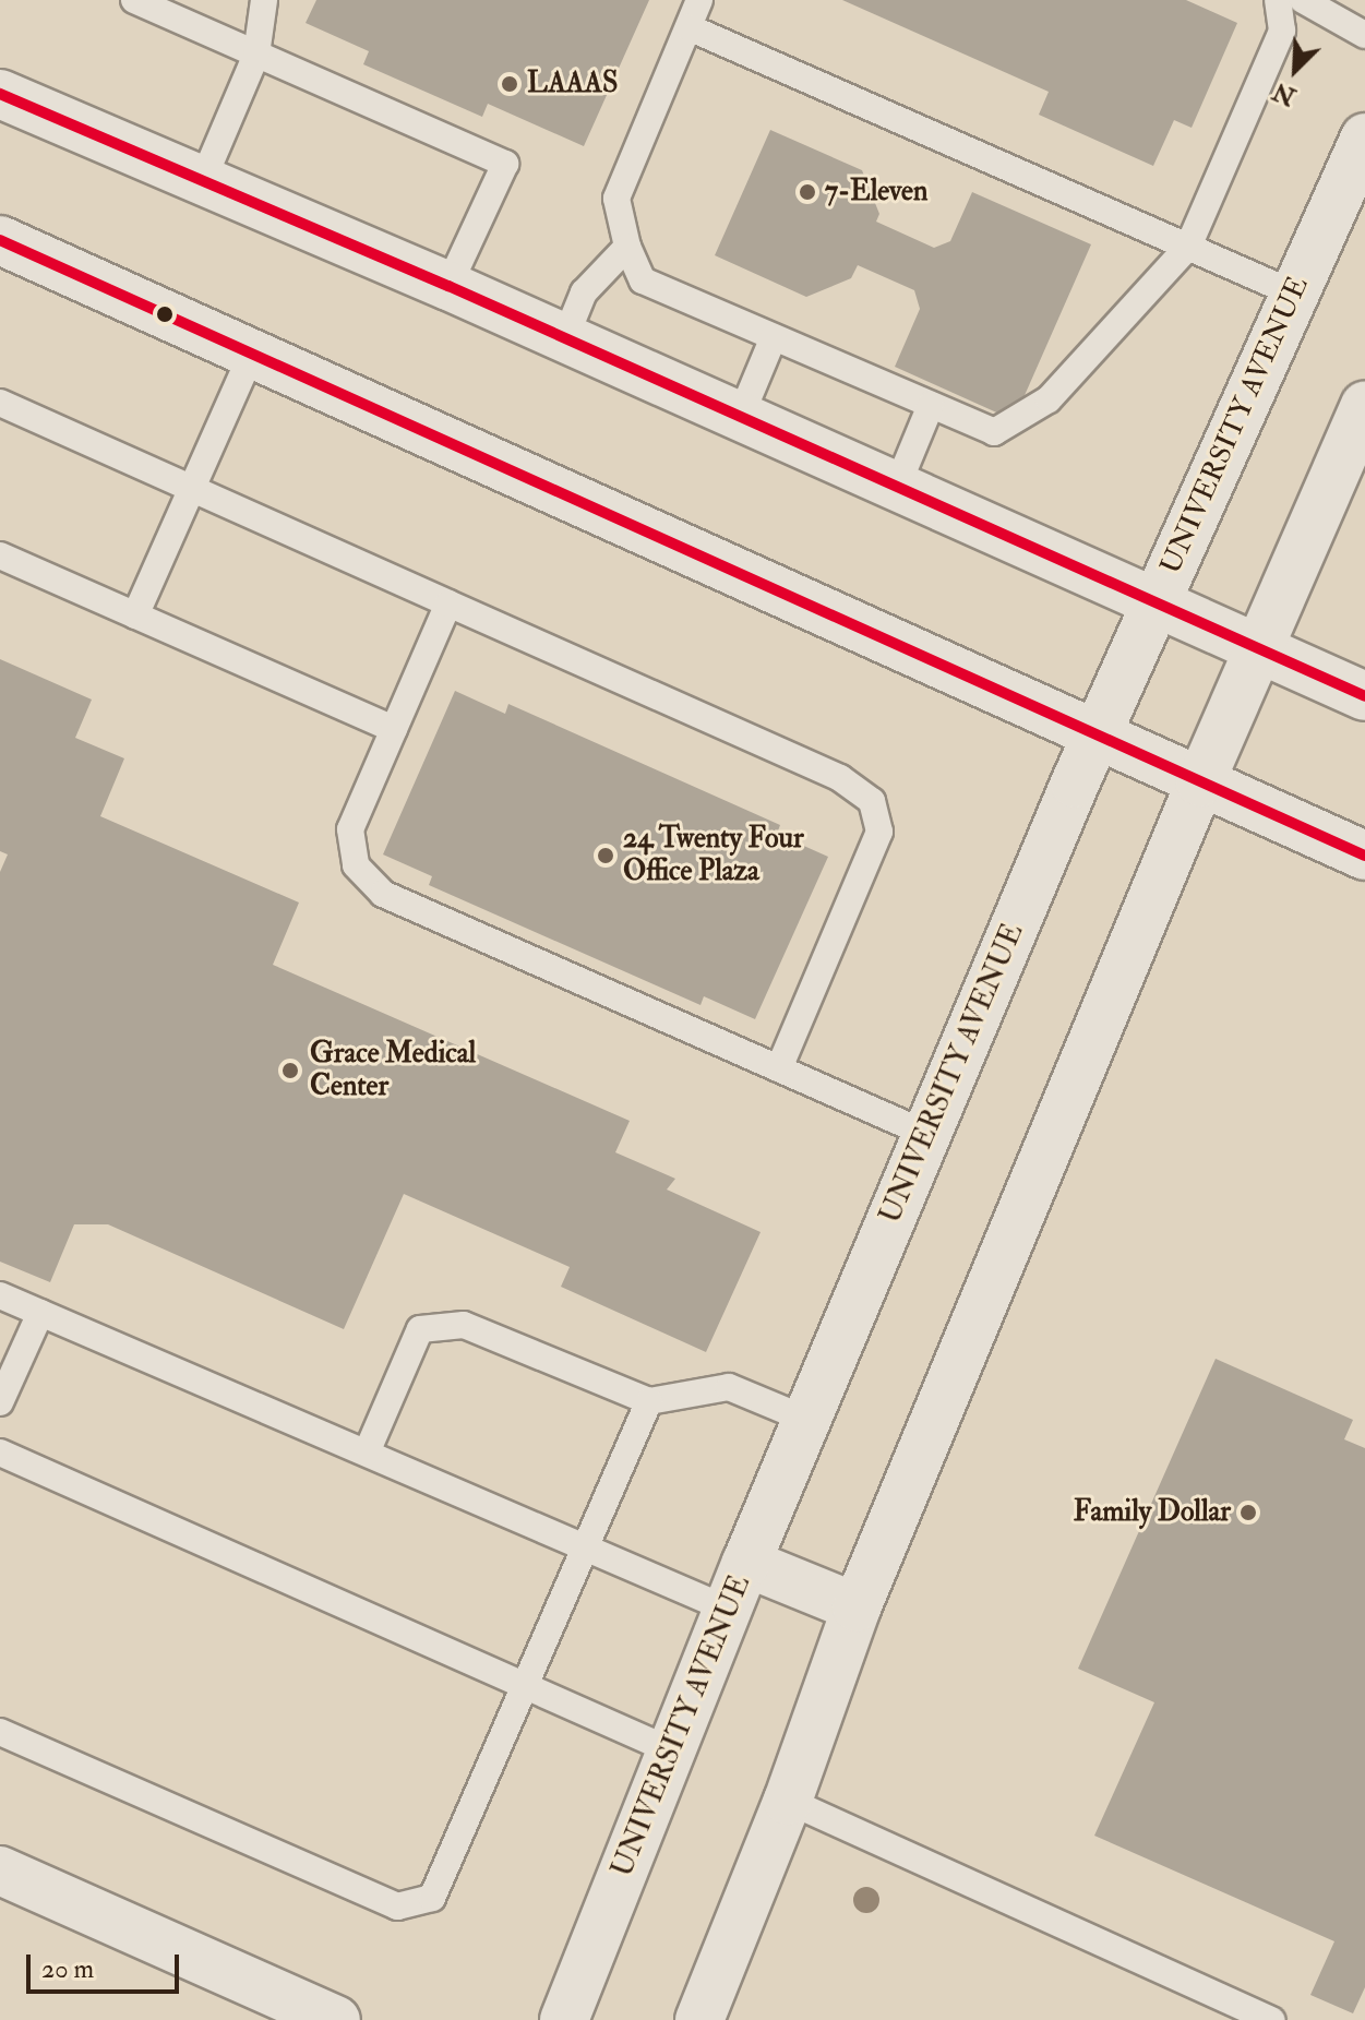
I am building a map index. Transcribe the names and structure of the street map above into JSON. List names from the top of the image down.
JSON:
{
  "streets": {
    "main road": ["UNIVERSITY AVENUE"]
  },
  "places": [
    "LAAAS",
    "7-Eleven",
    "24 Twenty Four Office Plaza",
    "Grace Medical Center",
    "Family Dollar"
  ],
  "scale_bar": "20 m",
  "north": "bottom left"
}
